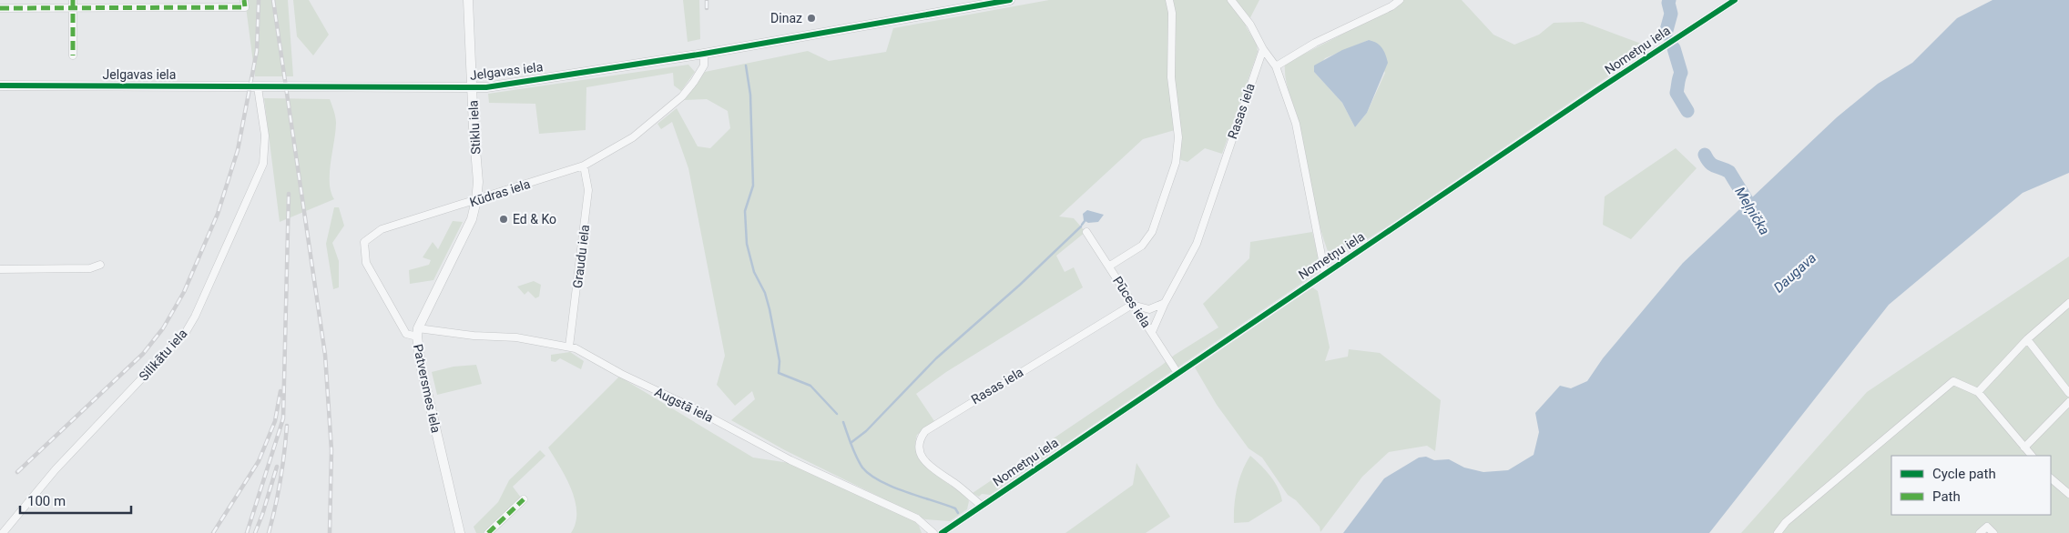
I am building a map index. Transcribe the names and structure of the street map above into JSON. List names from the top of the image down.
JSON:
{
  "streets": {
    "street": [
      "Nometņu iela",
      "Jelgavas iela",
      "Rasas iela",
      "Stiklu iela",
      "Kūdras iela",
      "Graudu iela",
      "Pūces iela",
      "Silikātu iela",
      "Patversmes iela",
      "Augstā iela"
    ]
  },
  "crossings": [
    ["Nometņu iela", "Rasas iela"],
    ["Nometņu iela", "Pūces iela"],
    ["Jelgavas iela", "Stiklu iela"],
    ["Jelgavas iela", "Kūdras iela"],
    ["Jelgavas iela", "Silikātu iela"],
    ["Rasas iela", "Pūces iela"],
    ["Stiklu iela", "Kūdras iela"],
    ["Stiklu iela", "Patversmes iela"],
    ["Kūdras iela", "Graudu iela"],
    ["Kūdras iela", "Patversmes iela"],
    ["Kūdras iela", "Augstā iela"],
    ["Graudu iela", "Augstā iela"],
    ["Patversmes iela", "Augstā iela"]
  ],
  "water": ["Meļņička", "Daugava"],
  "places": ["Dinaz", "Ed & Ko"],
  "legend": ["Cycle path", "Path"],
  "scale_bar": "100 m"
}
